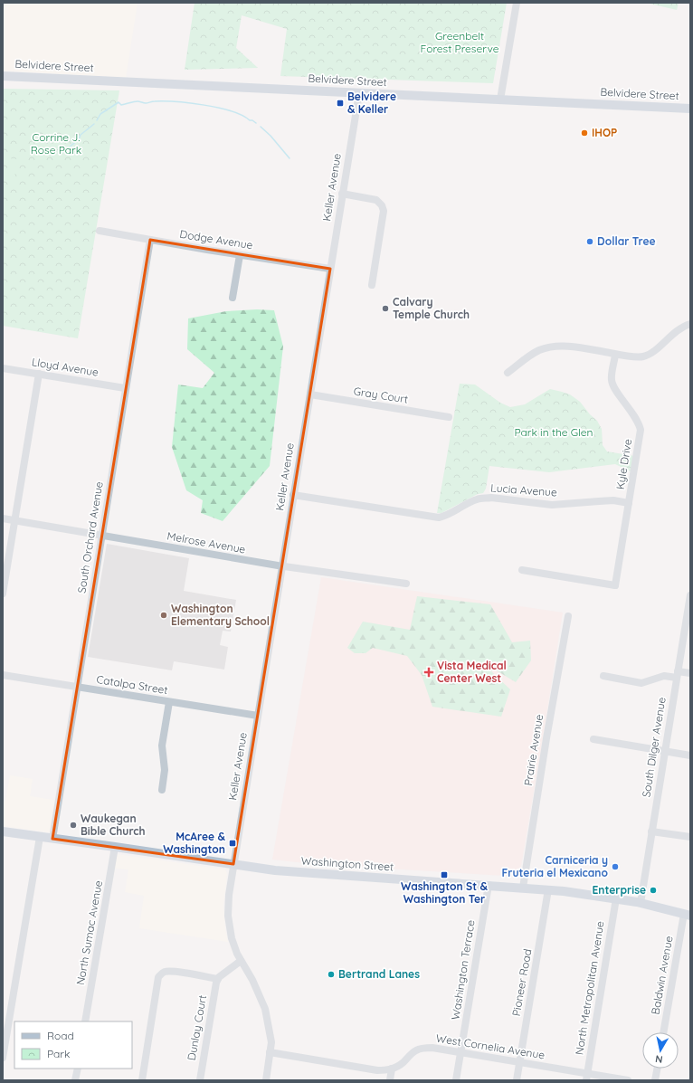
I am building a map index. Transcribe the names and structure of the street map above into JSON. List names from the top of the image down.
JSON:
{
  "streets": {
    "main road": ["Belvidere Street", "Washington Street"],
    "street": [
      "Keller Avenue",
      "Dodge Avenue",
      "Lloyd Avenue",
      "Gray Court",
      "Kyle Drive",
      "Lucia Avenue",
      "South Orchard Avenue",
      "Melrose Avenue",
      "Catalpa Street",
      "South Dilger Avenue",
      "Prairie Avenue",
      "North Sumac Avenue",
      "Washington Terrace",
      "Baldwin Avenue",
      "Pioneer Road",
      "North Metropolitan Avenue",
      "Dunlay Court",
      "West Cornelia Avenue"
    ]
  },
  "crossings": [
    ["Belvidere Street", "Keller Avenue"],
    ["Keller Avenue", "Dodge Avenue"],
    ["Keller Avenue", "Gray Court"],
    ["Keller Avenue", "Lucia Avenue"],
    ["Keller Avenue", "Melrose Avenue"],
    ["Keller Avenue", "Catalpa Street"],
    ["Keller Avenue", "Washington Street"],
    ["Keller Avenue", "West Cornelia Avenue"],
    ["Dodge Avenue", "South Orchard Avenue"],
    ["Lloyd Avenue", "South Orchard Avenue"],
    ["Kyle Drive", "Lucia Avenue"],
    ["South Orchard Avenue", "Melrose Avenue"],
    ["South Orchard Avenue", "Catalpa Street"],
    ["South Orchard Avenue", "Washington Street"],
    ["South Dilger Avenue", "Washington Street"],
    ["Prairie Avenue", "Washington Street"],
    ["Washington Street", "North Sumac Avenue"],
    ["Washington Street", "Washington Terrace"],
    ["Washington Street", "Baldwin Avenue"],
    ["Washington Street", "Pioneer Road"],
    ["Washington Street", "North Metropolitan Avenue"],
    ["Washington Terrace", "West Cornelia Avenue"],
    ["Pioneer Road", "West Cornelia Avenue"],
    ["North Metropolitan Avenue", "West Cornelia Avenue"]
  ],
  "parks": ["Greenbelt Forest Preserve", "Corrine J. Rose Park", "Park in the Glen"],
  "places": {
    "transit": ["Belvidere & Keller", "McAree & Washington", "Washington St & Washington Ter"],
    "other": [
      "IHOP",
      "Dollar Tree",
      "Calvary Temple Church",
      "Washington Elementary School",
      "Waukegan Bible Church",
      "Carniceria y Fruteria el Mexicano",
      "Enterprise",
      "Bertrand Lanes"
    ],
    "health": ["Vista Medical Center West"]
  },
  "legend": ["Road", "Park"],
  "north": "bottom"
}
